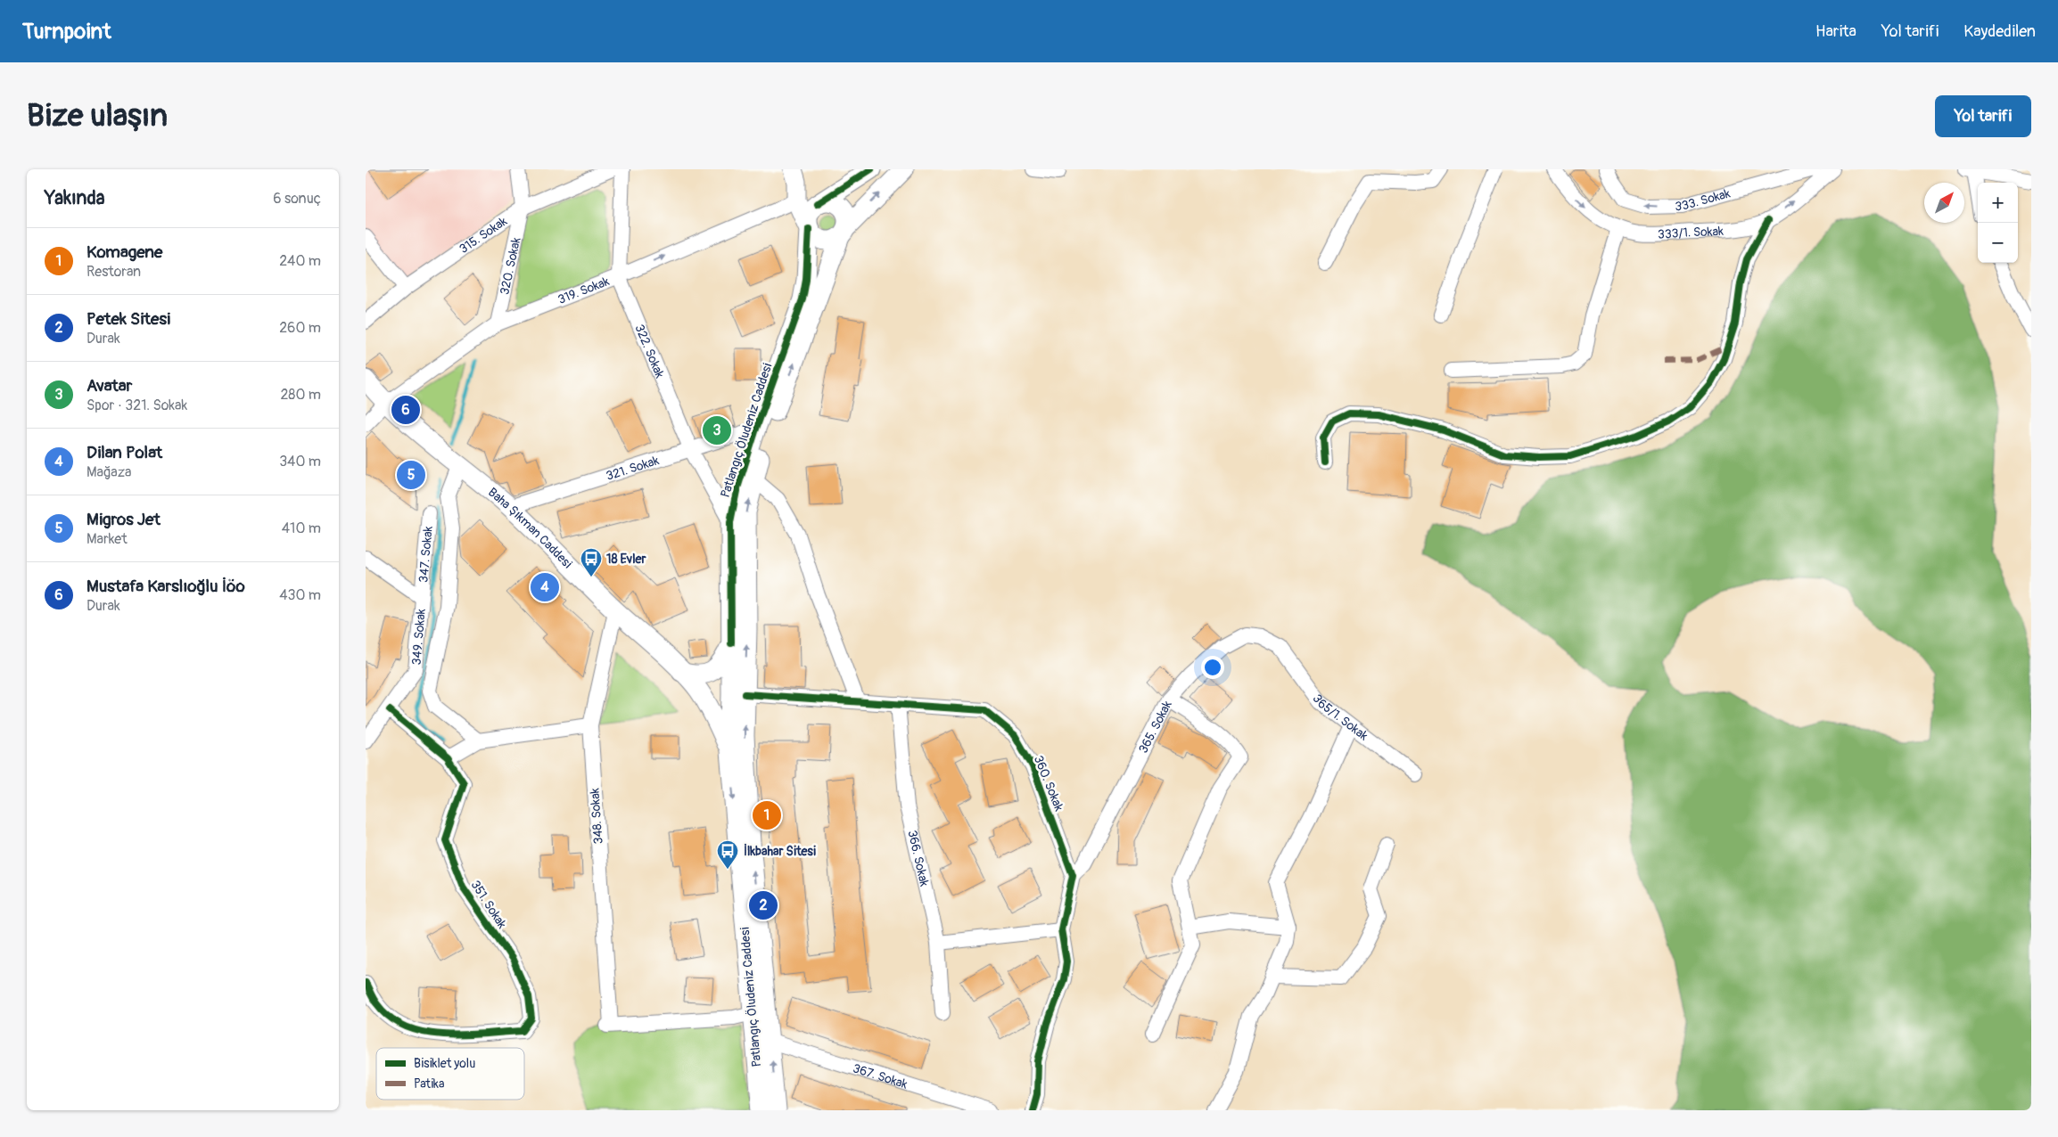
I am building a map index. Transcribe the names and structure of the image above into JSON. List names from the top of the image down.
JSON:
{
  "streets": {
    "main road": ["Patlangıç Öludeniz Caddesi", "Baha Şıkman Caddesi"],
    "street": [
      "333. Sokak",
      "333/1. Sokak",
      "315. Sokak",
      "320. Sokak",
      "319. Sokak",
      "322. Sokak",
      "321. Sokak",
      "347. Sokak",
      "349. Sokak",
      "365/1. Sokak",
      "365. Sokak",
      "360. Sokak",
      "348. Sokak",
      "366. Sokak",
      "351. Sokak",
      "367. Sokak"
    ]
  },
  "crossings": [
    ["315. Sokak", "320. Sokak"],
    ["320. Sokak", "319. Sokak"],
    ["319. Sokak", "322. Sokak"],
    ["319. Sokak", "Baha Şıkman Caddesi"],
    ["322. Sokak", "Patlangıç Öludeniz Caddesi"],
    ["322. Sokak", "321. Sokak"],
    ["Patlangıç Öludeniz Caddesi", "321. Sokak"],
    ["Patlangıç Öludeniz Caddesi", "Baha Şıkman Caddesi"],
    ["Patlangıç Öludeniz Caddesi", "360. Sokak"],
    ["Patlangıç Öludeniz Caddesi", "348. Sokak"],
    ["Patlangıç Öludeniz Caddesi", "367. Sokak"],
    ["321. Sokak", "Baha Şıkman Caddesi"],
    ["Baha Şıkman Caddesi", "348. Sokak"],
    ["347. Sokak", "349. Sokak"],
    ["349. Sokak", "351. Sokak"],
    ["365/1. Sokak", "365. Sokak"],
    ["365. Sokak", "360. Sokak"],
    ["360. Sokak", "366. Sokak"]
  ],
  "one_way": ["333. Sokak", "319. Sokak"],
  "places": {
    "bus stop": ["18 Evler", "İlkbahar Sitesi"]
  },
  "legend": ["Bisiklet yolu", "Patika"],
  "north": "top right",
  "page": {
    "header": "Turnpoint",
    "nav": ["Harita", "Yol tarifi", "Kaydedilen"],
    "buttons": "Yol tarifi",
    "title": "Bize ulaşın",
    "heading": ["Yakında", "6 sonuç"],
    "map_buttons": ["+", "−"],
    "list": [
      {
        "mark": "1",
        "name": "Komagene",
        "note": "Restoran",
        "value": "240 m"
      },
      {
        "mark": "2",
        "name": "Petek Sitesi",
        "note": "Durak",
        "value": "260 m"
      },
      {
        "mark": "3",
        "name": "Avatar",
        "note": "Spor · 321. Sokak",
        "value": "280 m"
      },
      {
        "mark": "4",
        "name": "Dilan Polat",
        "note": "Mağaza",
        "value": "340 m"
      },
      {
        "mark": "5",
        "name": "Migros Jet",
        "note": "Market",
        "value": "410 m"
      },
      {
        "mark": "6",
        "name": "Mustafa Karslıoğlu İöo",
        "note": "Durak",
        "value": "430 m"
      }
    ],
    "pins": [
      "6",
      "3",
      "5",
      "4",
      "1",
      "2"
    ]
  }
}
